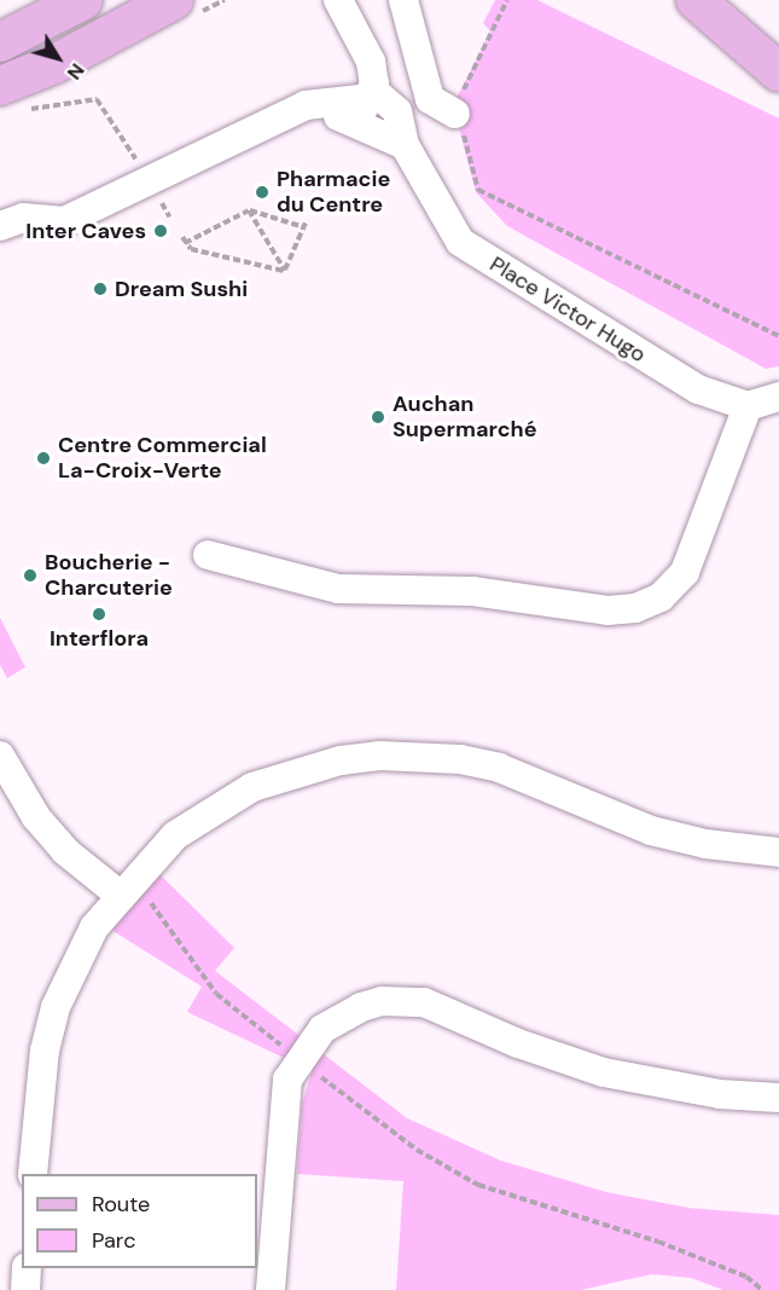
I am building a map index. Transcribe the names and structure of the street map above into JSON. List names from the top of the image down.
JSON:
{
  "streets": {
    "street": ["Place Victor Hugo"]
  },
  "places": [
    "Pharmacie du Centre",
    "Inter Caves",
    "Dream Sushi",
    "Auchan Supermarché",
    "Centre Commercial La-Croix-Verte",
    "Boucherie - Charcuterie",
    "Interflora"
  ],
  "legend": ["Route", "Parc"],
  "north": "bottom right"
}
